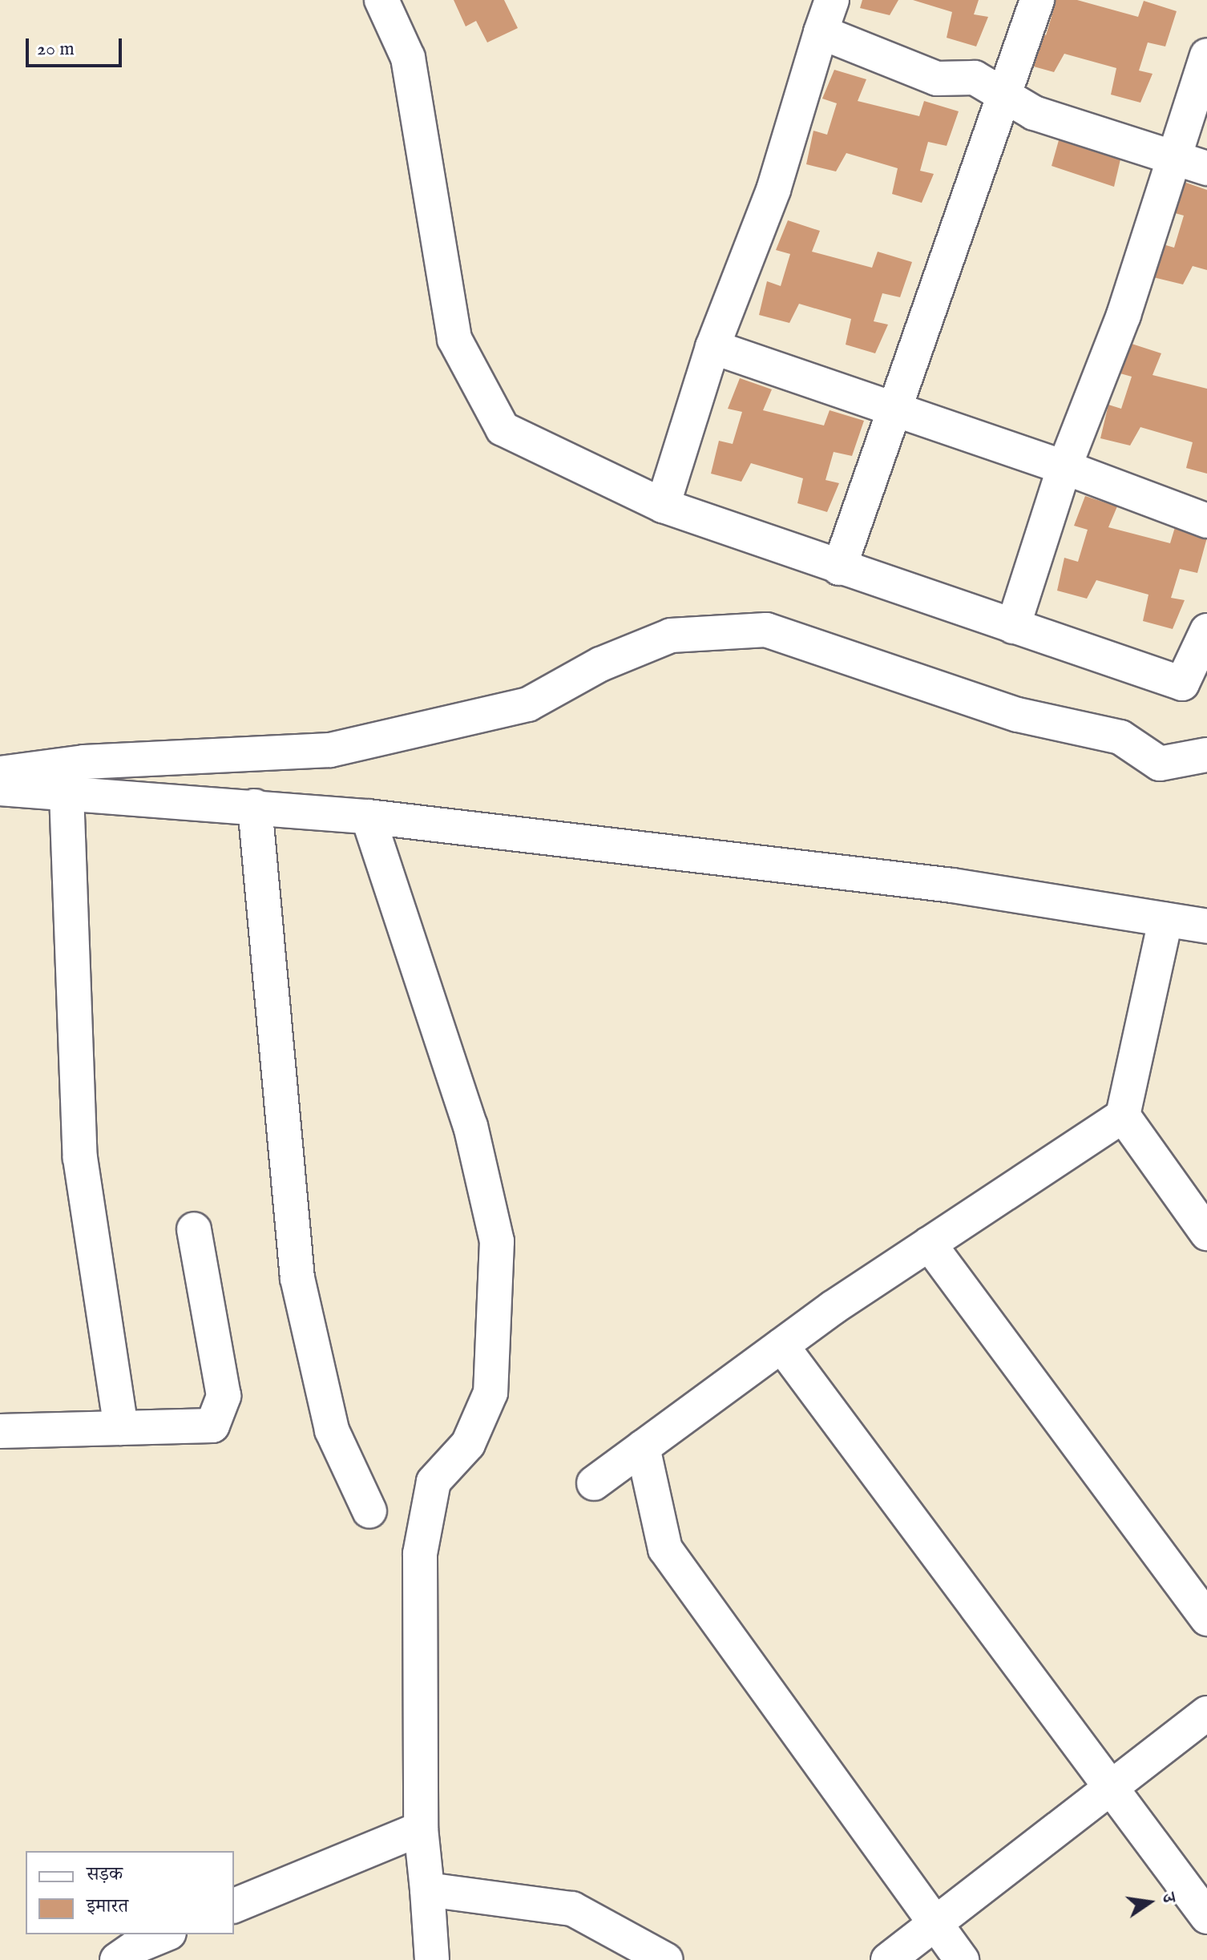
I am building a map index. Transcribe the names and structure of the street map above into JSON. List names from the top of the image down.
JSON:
{
  "legend": ["सड़क", "इमारत"],
  "scale_bar": "20 m",
  "north": "right"
}
